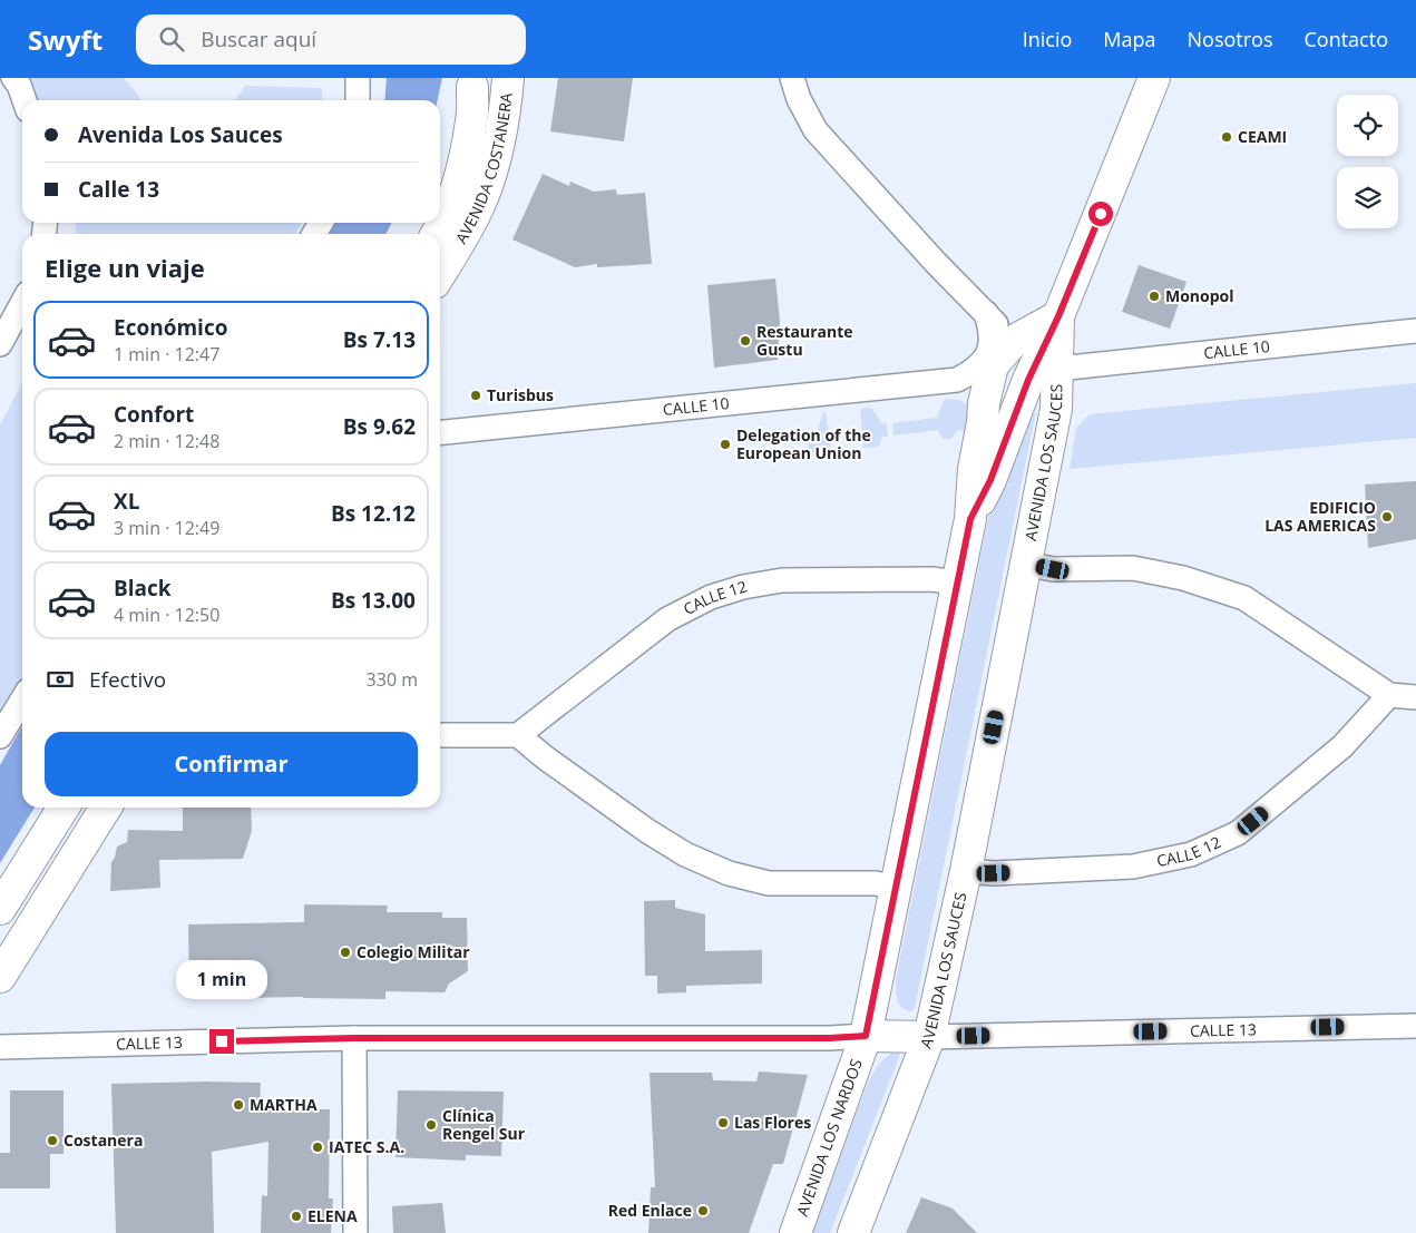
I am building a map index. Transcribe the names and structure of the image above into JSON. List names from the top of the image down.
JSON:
{
  "streets": {
    "street": [
      "AVENIDA COSTANERA",
      "CALLE 10",
      "AVENIDA LOS SAUCES",
      "CALLE 12",
      "CALLE 13",
      "AVENIDA LOS NARDOS"
    ]
  },
  "crossings": [
    ["CALLE 10", "AVENIDA LOS SAUCES"],
    ["AVENIDA LOS SAUCES", "CALLE 12"],
    ["AVENIDA LOS SAUCES", "CALLE 13"],
    ["CALLE 12", "AVENIDA LOS NARDOS"],
    ["CALLE 13", "AVENIDA LOS NARDOS"]
  ],
  "places": [
    "CEAMI",
    "Monopol",
    "Restaurante Gustu",
    "Turisbus",
    "Delegation of the European Union",
    "EDIFICIO LAS AMERICAS",
    "Colegio Militar",
    "MARTHA",
    "Las Flores",
    "Clínica Rengel Sur",
    "Costanera",
    "IATEC S.A.",
    "Red Enlace",
    "ELENA"
  ],
  "page": {
    "header": "Swyft",
    "search": "Buscar aquí",
    "nav": [
      "Inicio",
      "Mapa",
      "Nosotros",
      "Contacto"
    ],
    "banner": ["Avenida Los Sauces", "Calle 13"],
    "heading": "Elige un viaje",
    "list": [
      {
        "name": "Económico",
        "note": "1 min · 12:47",
        "value": "Bs 7.13"
      },
      {
        "name": "Confort",
        "note": "2 min · 12:48",
        "value": "Bs 9.62"
      },
      {
        "name": "XL",
        "note": "3 min · 12:49",
        "value": "Bs 12.12"
      },
      {
        "name": "Black",
        "note": "4 min · 12:50",
        "value": "Bs 13.00"
      }
    ],
    "pay": ["Efectivo", "330 m"],
    "buttons": "Confirmar",
    "bubble": "1 min"
  }
}
